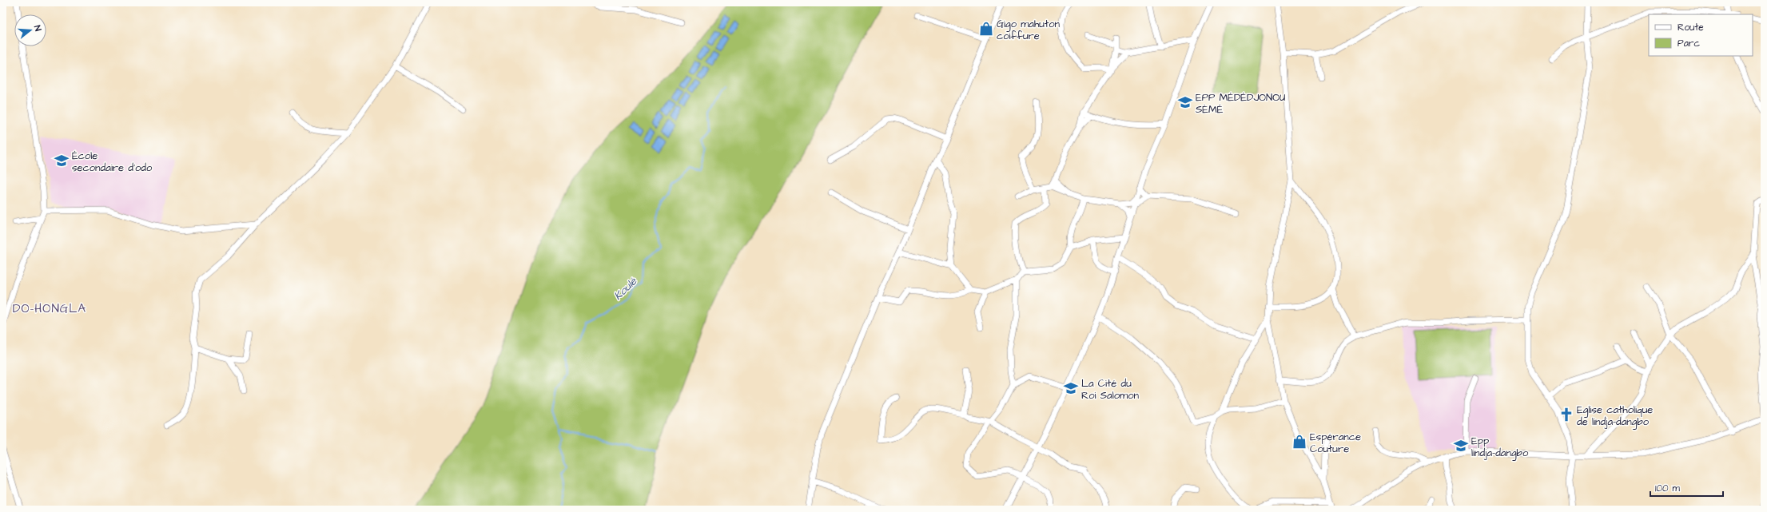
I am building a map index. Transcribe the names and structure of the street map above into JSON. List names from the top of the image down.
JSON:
{
  "districts": ["DO-HONGLA"],
  "water": ["Koulé"],
  "places": {
    "shop": ["Gigo mahuton coiffure", "Espérance Couture"],
    "school or university": [
      "EPP MÉDÉDJONOU SÈMÉ",
      "École secondaire d'odo",
      "La Cité du Roi Salomon",
      "Epp lindja-dangbo"
    ],
    "church": ["Eglise catholique de lindja-dangbo"]
  },
  "legend": ["Route", "Parc"],
  "scale_bar": "100 m",
  "north": "right"
}
